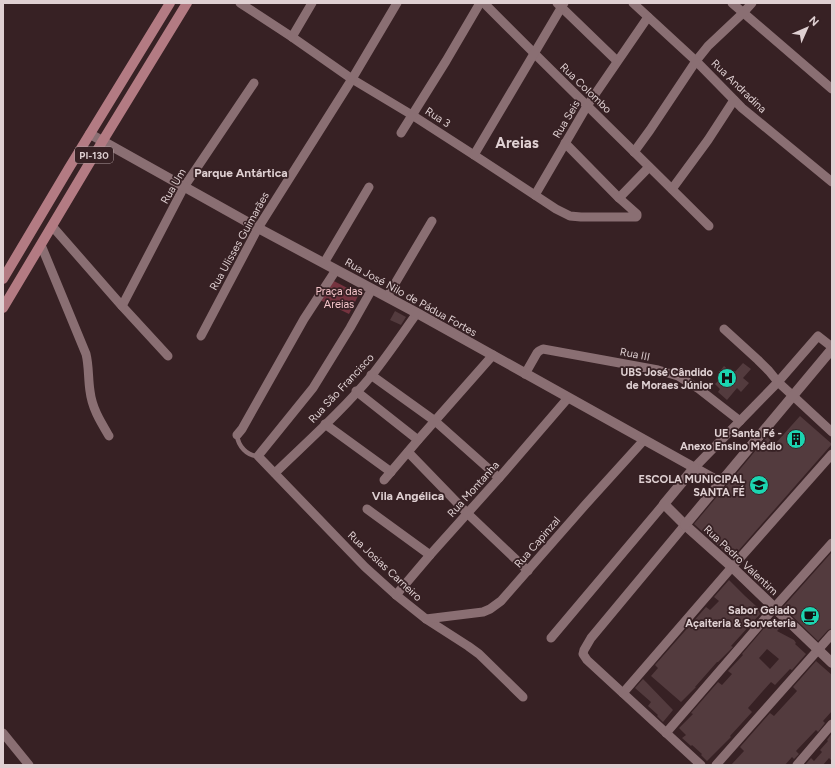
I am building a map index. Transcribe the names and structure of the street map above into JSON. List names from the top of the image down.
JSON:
{
  "streets": {
    "main road": ["PI-130"],
    "street": [
      "Rua Andradina",
      "Rua Colombo",
      "Rua 3",
      "Rua Seis",
      "Rua Um",
      "Rua Ulisses Guimarães",
      "Rua José Nilo de Pádua Fortes",
      "Rua III",
      "Rua São Francisco",
      "Rua Montanha",
      "Rua Capinzal",
      "Rua Pedro Valentim",
      "Rua Josias Carneiro"
    ]
  },
  "crossings": [
    ["Rua Andradina", "Rua Seis"],
    ["Rua Colombo", "Rua Seis"],
    ["Rua 3", "Rua Seis"],
    ["Rua 3", "Rua Ulisses Guimarães"],
    ["PI-130", "Rua José Nilo de Pádua Fortes"],
    ["Rua Um", "Rua José Nilo de Pádua Fortes"],
    ["Rua Ulisses Guimarães", "Rua José Nilo de Pádua Fortes"],
    ["Rua José Nilo de Pádua Fortes", "Rua III"],
    ["Rua José Nilo de Pádua Fortes", "Rua São Francisco"],
    ["Rua José Nilo de Pádua Fortes", "Rua Montanha"],
    ["Rua José Nilo de Pádua Fortes", "Rua Capinzal"],
    ["Rua José Nilo de Pádua Fortes", "Rua Josias Carneiro"],
    ["Rua São Francisco", "Rua Josias Carneiro"],
    ["Rua Montanha", "Rua Josias Carneiro"],
    ["Rua Capinzal", "Rua Josias Carneiro"]
  ],
  "districts": ["Areias", "Parque Antártica", "Vila Angélica"],
  "parks": ["Praça das Areias"],
  "places": {
    "hospital": ["UBS José Cândido de Moraes Júnior"],
    "building": ["UE Santa Fé - Anexo Ensino Médio"],
    "school or university": ["ESCOLA MUNICIPAL SANTA FÉ"],
    "cafe": ["Sabor Gelado Açaiteria & Sorveteria"]
  },
  "north": "top right"
}
